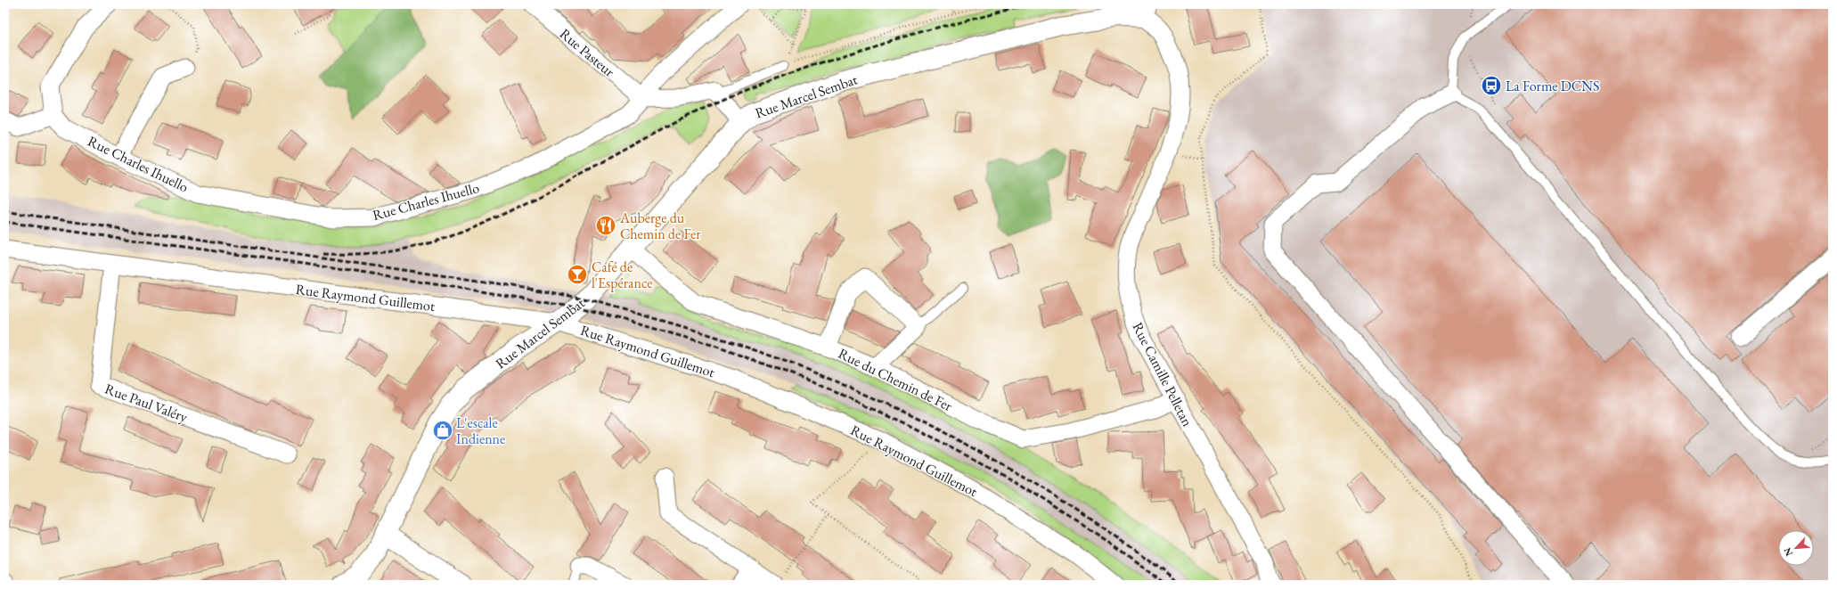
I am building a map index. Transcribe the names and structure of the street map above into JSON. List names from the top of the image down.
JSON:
{
  "streets": {
    "street": [
      "Rue Pasteur",
      "Rue Marcel Sembat",
      "Rue Charles Ihuello",
      "Rue Raymond Guillemot",
      "Rue Camille Pelletan",
      "Rue du Chemin de Fer",
      "Rue Paul Valéry"
    ]
  },
  "crossings": [
    ["Rue Pasteur", "Rue Charles Ihuello"],
    ["Rue Marcel Sembat", "Rue Raymond Guillemot"],
    ["Rue Marcel Sembat", "Rue Camille Pelletan"],
    ["Rue Marcel Sembat", "Rue du Chemin de Fer"],
    ["Rue Raymond Guillemot", "Rue Paul Valéry"],
    ["Rue Camille Pelletan", "Rue du Chemin de Fer"]
  ],
  "places": {
    "bus stop": ["La Forme DCNS"],
    "restaurant": ["Auberge du Chemin de Fer"],
    "bar": ["Café de l'Espérance"],
    "shop": ["L'escale Indienne"]
  },
  "north": "bottom left"
}
